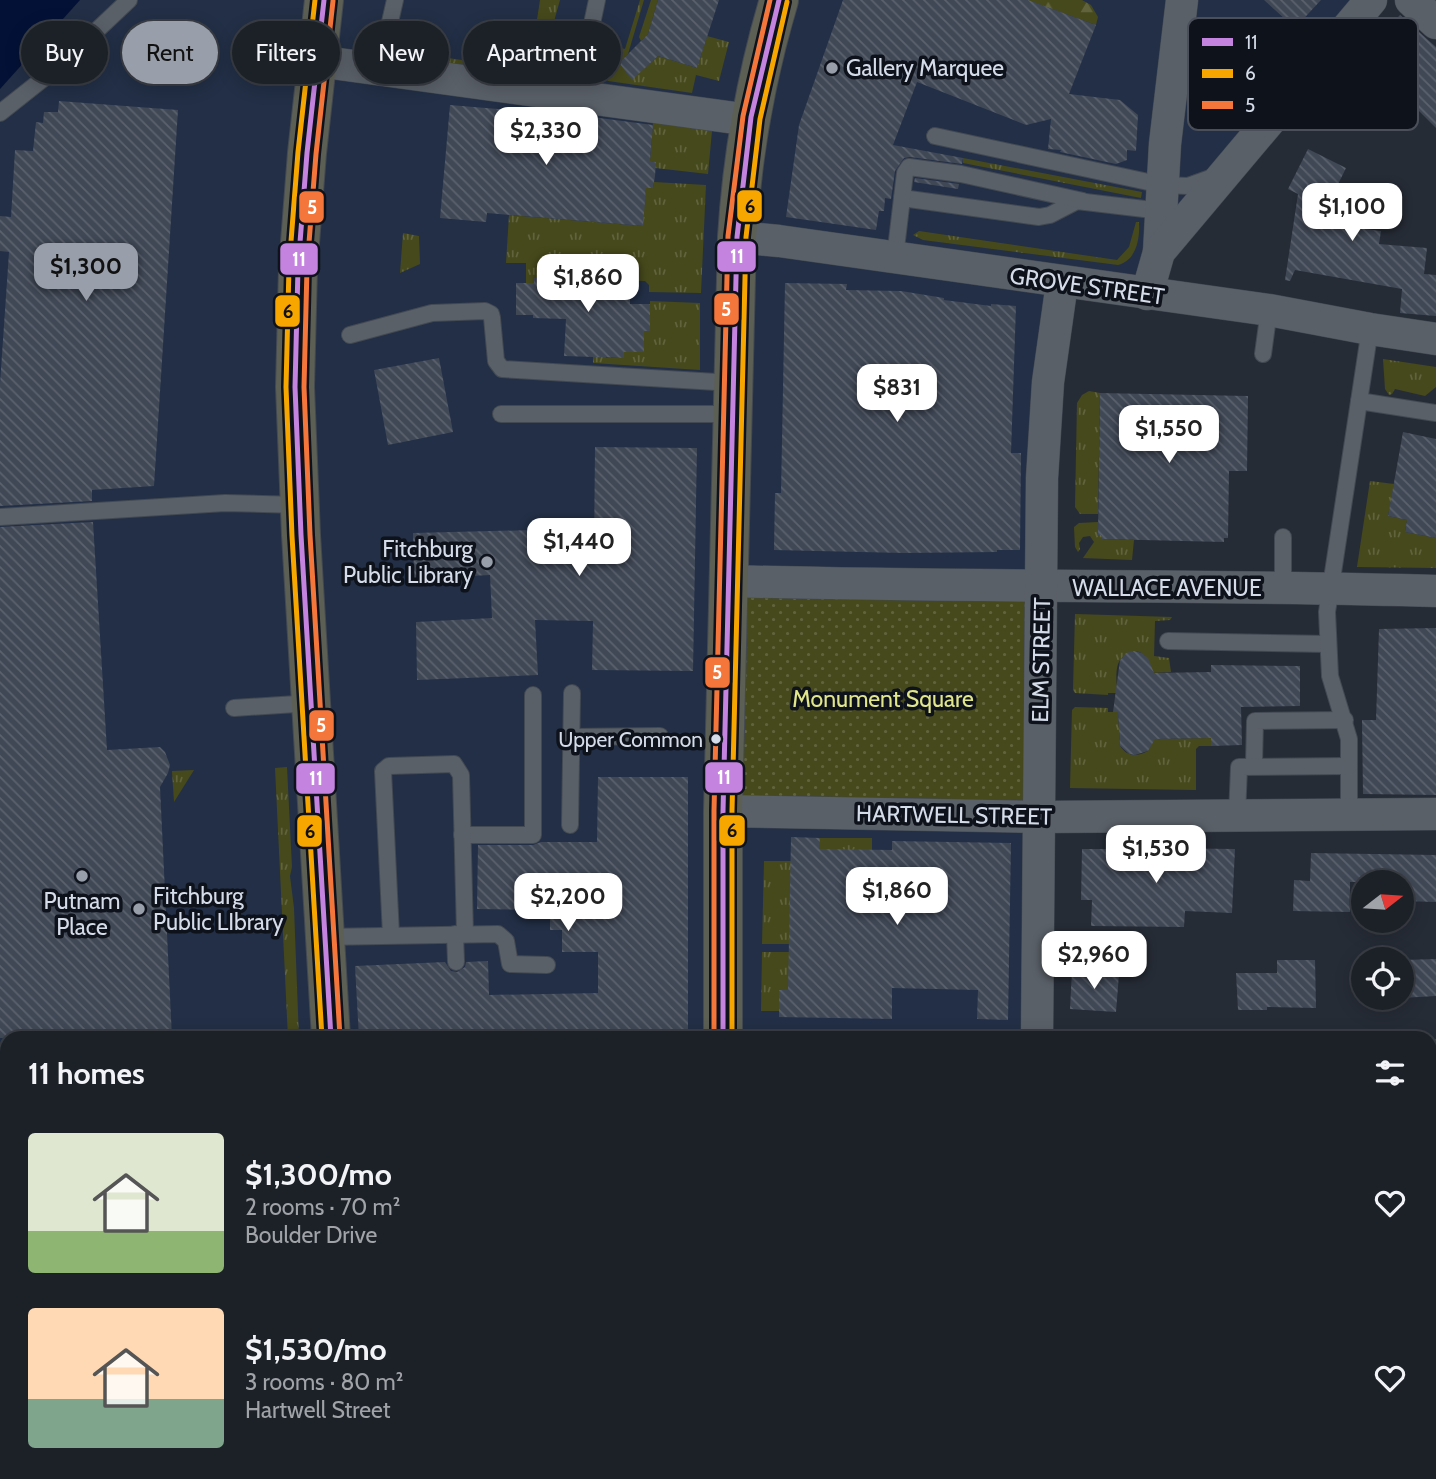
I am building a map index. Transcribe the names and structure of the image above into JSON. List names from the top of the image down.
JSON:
{
  "streets": {
    "street": [
      "GROVE STREET",
      "WALLACE AVENUE",
      "ELM STREET",
      "HARTWELL STREET"
    ]
  },
  "crossings": [
    ["GROVE STREET", "ELM STREET"],
    ["WALLACE AVENUE", "ELM STREET"],
    ["ELM STREET", "HARTWELL STREET"]
  ],
  "parks": ["Monument Square"],
  "places": [
    "Gallery Marquee",
    "Fitchburg Public Library",
    "Upper Common",
    "Putnam Place",
    "Fitchburg Public LIbrary"
  ],
  "lines": ["transit line 11", "transit line 6", "transit line 5"],
  "legend": ["11", "6", "5"],
  "north": "right",
  "page": {
    "chip": [
      "Buy",
      "Rent",
      "Filters",
      "New",
      "Apartment"
    ],
    "price": [
      "$2,330",
      "$1,100",
      "$1,300",
      "$1,860",
      "$831",
      "$1,550",
      "$1,440",
      "$1,530",
      "$1,860",
      "$2,200",
      "$2,960"
    ],
    "heading": "11 homes",
    "list": [
      {
        "name": "$1,300/mo",
        "note": "2 rooms · 70 m² · Boulder Drive"
      },
      {
        "name": "$1,530/mo",
        "note": "3 rooms · 80 m² · Hartwell Street"
      }
    ]
  }
}
